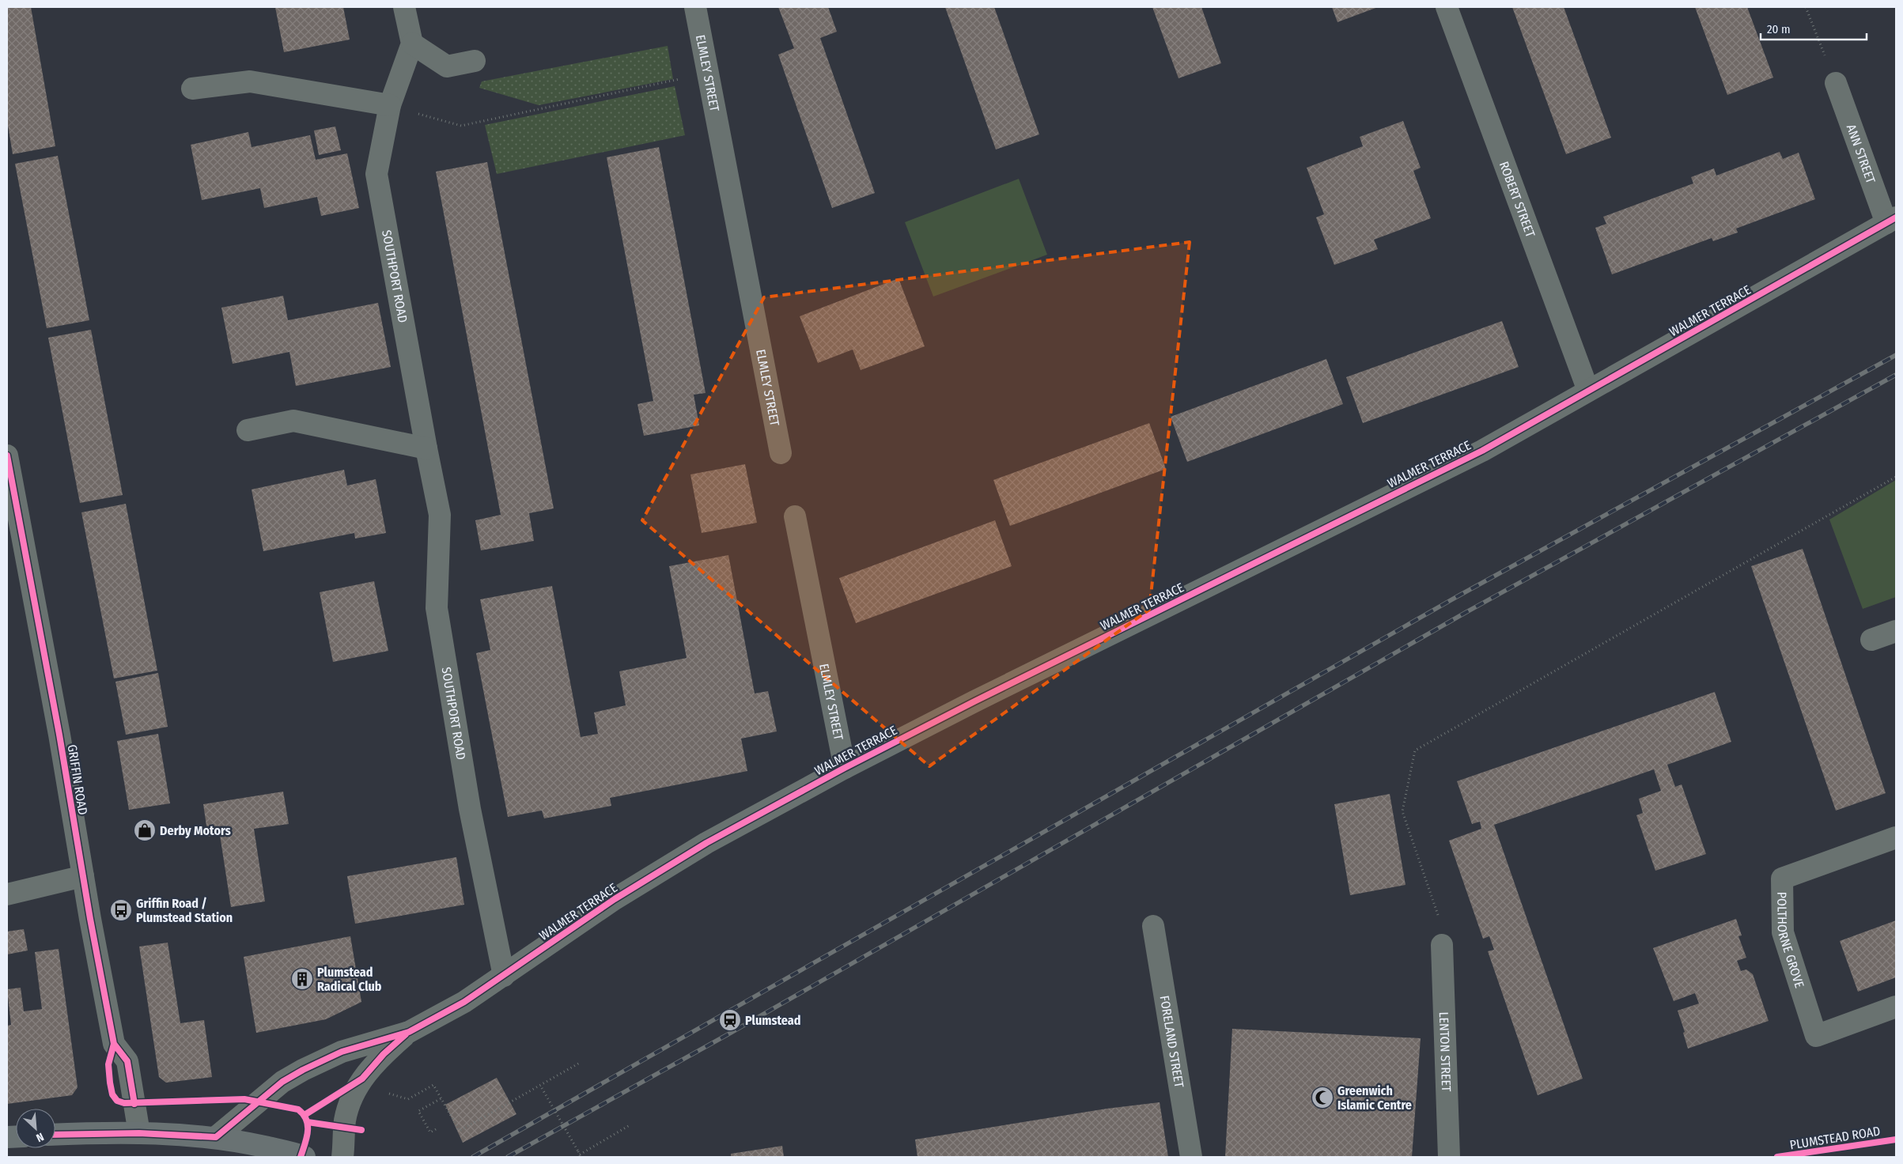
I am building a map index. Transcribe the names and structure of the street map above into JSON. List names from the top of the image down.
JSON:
{
  "streets": {
    "street": [
      "ELMLEY STREET",
      "ANN STREET",
      "ROBERT STREET",
      "SOUTHPORT ROAD",
      "WALMER TERRACE",
      "GRIFFIN ROAD",
      "POLTHORNE GROVE",
      "FORELAND STREET",
      "LENTON STREET"
    ],
    "cycle path": ["PLUMSTEAD ROAD"]
  },
  "crossings": [
    ["ELMLEY STREET", "WALMER TERRACE"],
    ["ANN STREET", "WALMER TERRACE"],
    ["ROBERT STREET", "WALMER TERRACE"],
    ["SOUTHPORT ROAD", "WALMER TERRACE"]
  ],
  "places": {
    "shop": ["Derby Motors"],
    "bus stop": ["Griffin Road / Plumstead Station"],
    "building": ["Plumstead Radical Club"],
    "station": ["Plumstead"],
    "mosque": ["Greenwich Islamic Centre"]
  },
  "scale_bar": "20 m",
  "north": "bottom right"
}
